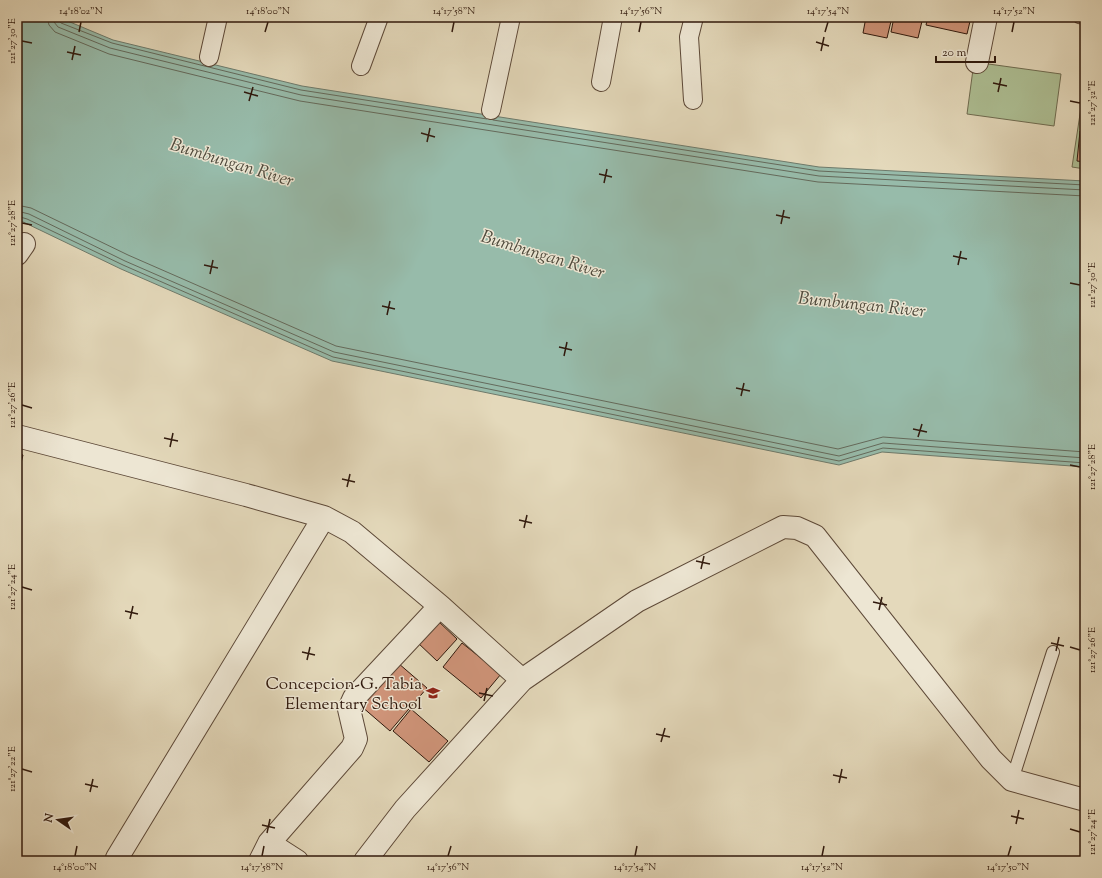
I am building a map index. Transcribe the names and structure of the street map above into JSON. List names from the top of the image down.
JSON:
{
  "water": ["Bumbungan River"],
  "places": {
    "school or university": ["Concepcion-G. Tabia Elementary School"]
  },
  "scale_bar": "20 m",
  "north": "left",
  "coordinates": [
    "14°18'02\"N",
    "14°18'00\"N",
    "14°17'58\"N",
    "14°17'56\"N",
    "14°17'54\"N",
    "14°17'52\"N",
    "121°27'30\"E",
    "121°27'32\"E",
    "121°27'28\"E",
    "121°27'26\"E",
    "121°27'24\"E",
    "121°27'22\"E",
    "14°17'50\"N"
  ]
}
